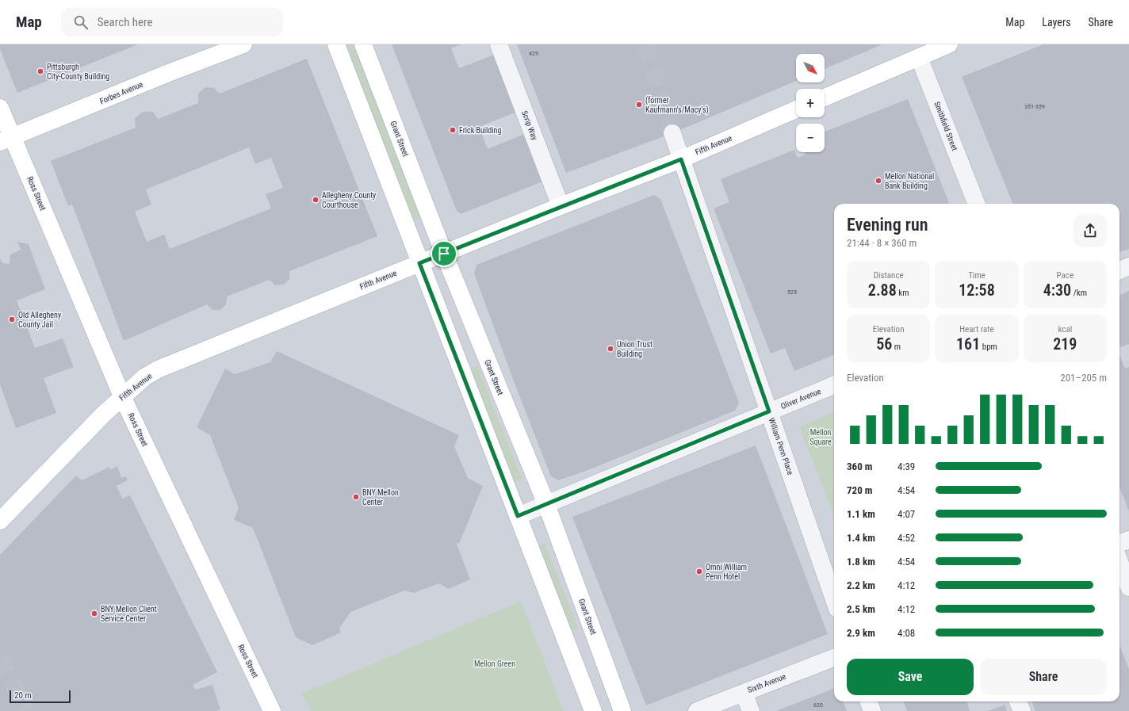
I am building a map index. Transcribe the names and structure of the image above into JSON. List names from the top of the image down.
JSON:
{
  "streets": {
    "main road": [
      "Forbes Avenue",
      "Grant Street",
      "Fifth Avenue",
      "Ross Street"
    ],
    "street": [
      "Scrip Way",
      "Smithfield Street",
      "Oliver Avenue",
      "William Penn Place",
      "Sixth Avenue"
    ]
  },
  "crossings": [
    ["Forbes Avenue", "Ross Street"],
    ["Scrip Way", "Fifth Avenue"],
    ["Grant Street", "Fifth Avenue"],
    ["Grant Street", "Oliver Avenue"],
    ["Fifth Avenue", "Ross Street"],
    ["Fifth Avenue", "William Penn Place"],
    ["Oliver Avenue", "William Penn Place"]
  ],
  "parks": ["Mellon Square", "Mellon Green"],
  "places": [
    "Pittsburgh City-County Building",
    "(former Kaufmann's/Macy's)",
    "Frick Building",
    "Mellon National Bank Building",
    "Allegheny County Courthouse",
    "Old Allegheny County Jail",
    "Union Trust Building",
    "BNY Mellon Center",
    "Omni William Penn Hotel",
    "BNY Mellon Client Service Center"
  ],
  "house_numbers": [
    "429",
    "351-359",
    "525",
    "620"
  ],
  "scale_bar": "20 m",
  "north": "bottom right",
  "page": {
    "header": "Map",
    "search": "Search here",
    "nav": ["Map", "Layers", "Share"],
    "map_buttons": ["+", "−"],
    "heading": ["Evening run", "21:44 · 8 × 360 m"],
    "stats": [
      ["Distance", "2.88 km"],
      ["Time", "12:58"],
      ["Pace", "4:30 /km"],
      ["Elevation", "56 m"],
      ["Heart rate", "161 bpm"],
      ["kcal", "219"]
    ],
    "chart": ["Elevation", "201–205 m"],
    "list": [
      {
        "name": "360 m",
        "note": "4:39"
      },
      {
        "name": "720 m",
        "note": "4:54"
      },
      {
        "name": "1.1 km",
        "note": "4:07"
      },
      {
        "name": "1.4 km",
        "note": "4:52"
      },
      {
        "name": "1.8 km",
        "note": "4:54"
      },
      {
        "name": "2.2 km",
        "note": "4:12"
      },
      {
        "name": "2.5 km",
        "note": "4:12"
      },
      {
        "name": "2.9 km",
        "note": "4:08"
      }
    ],
    "buttons": ["Save", "Share"],
    "scale": "20 m"
  }
}
